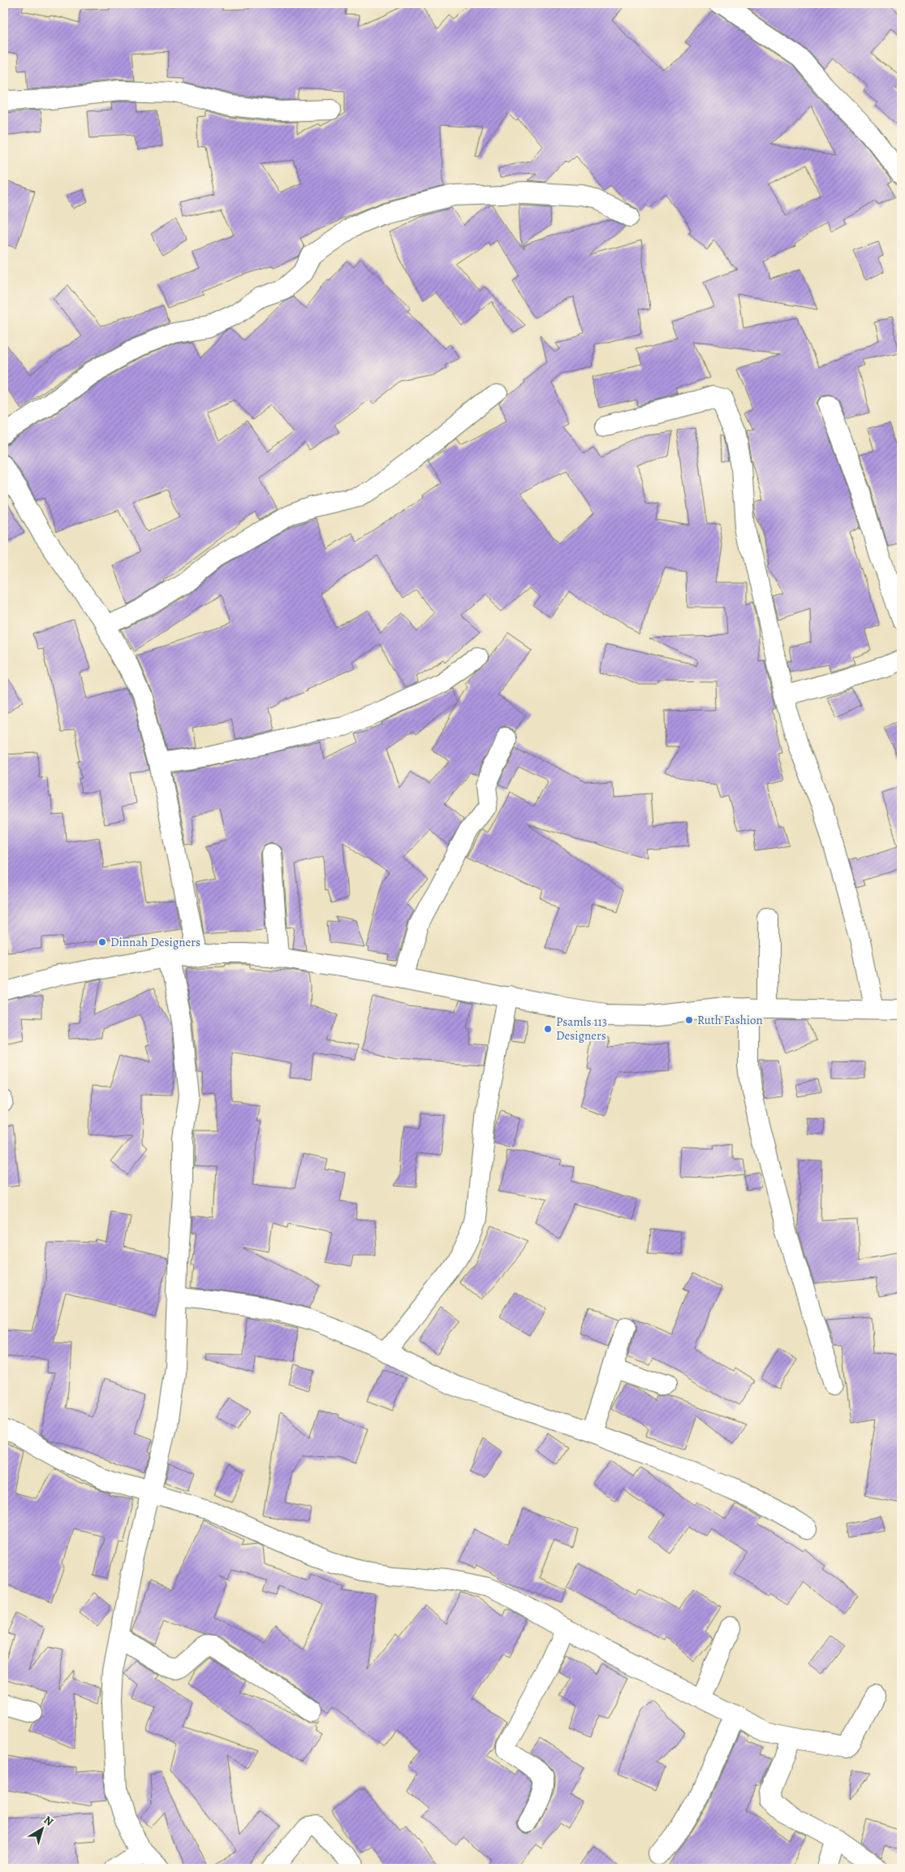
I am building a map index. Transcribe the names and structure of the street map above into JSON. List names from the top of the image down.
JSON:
{
  "places": ["Dinnah Designers", "Ruth Fashion", "Psamls 113 Designers"],
  "north": "top right"
}
